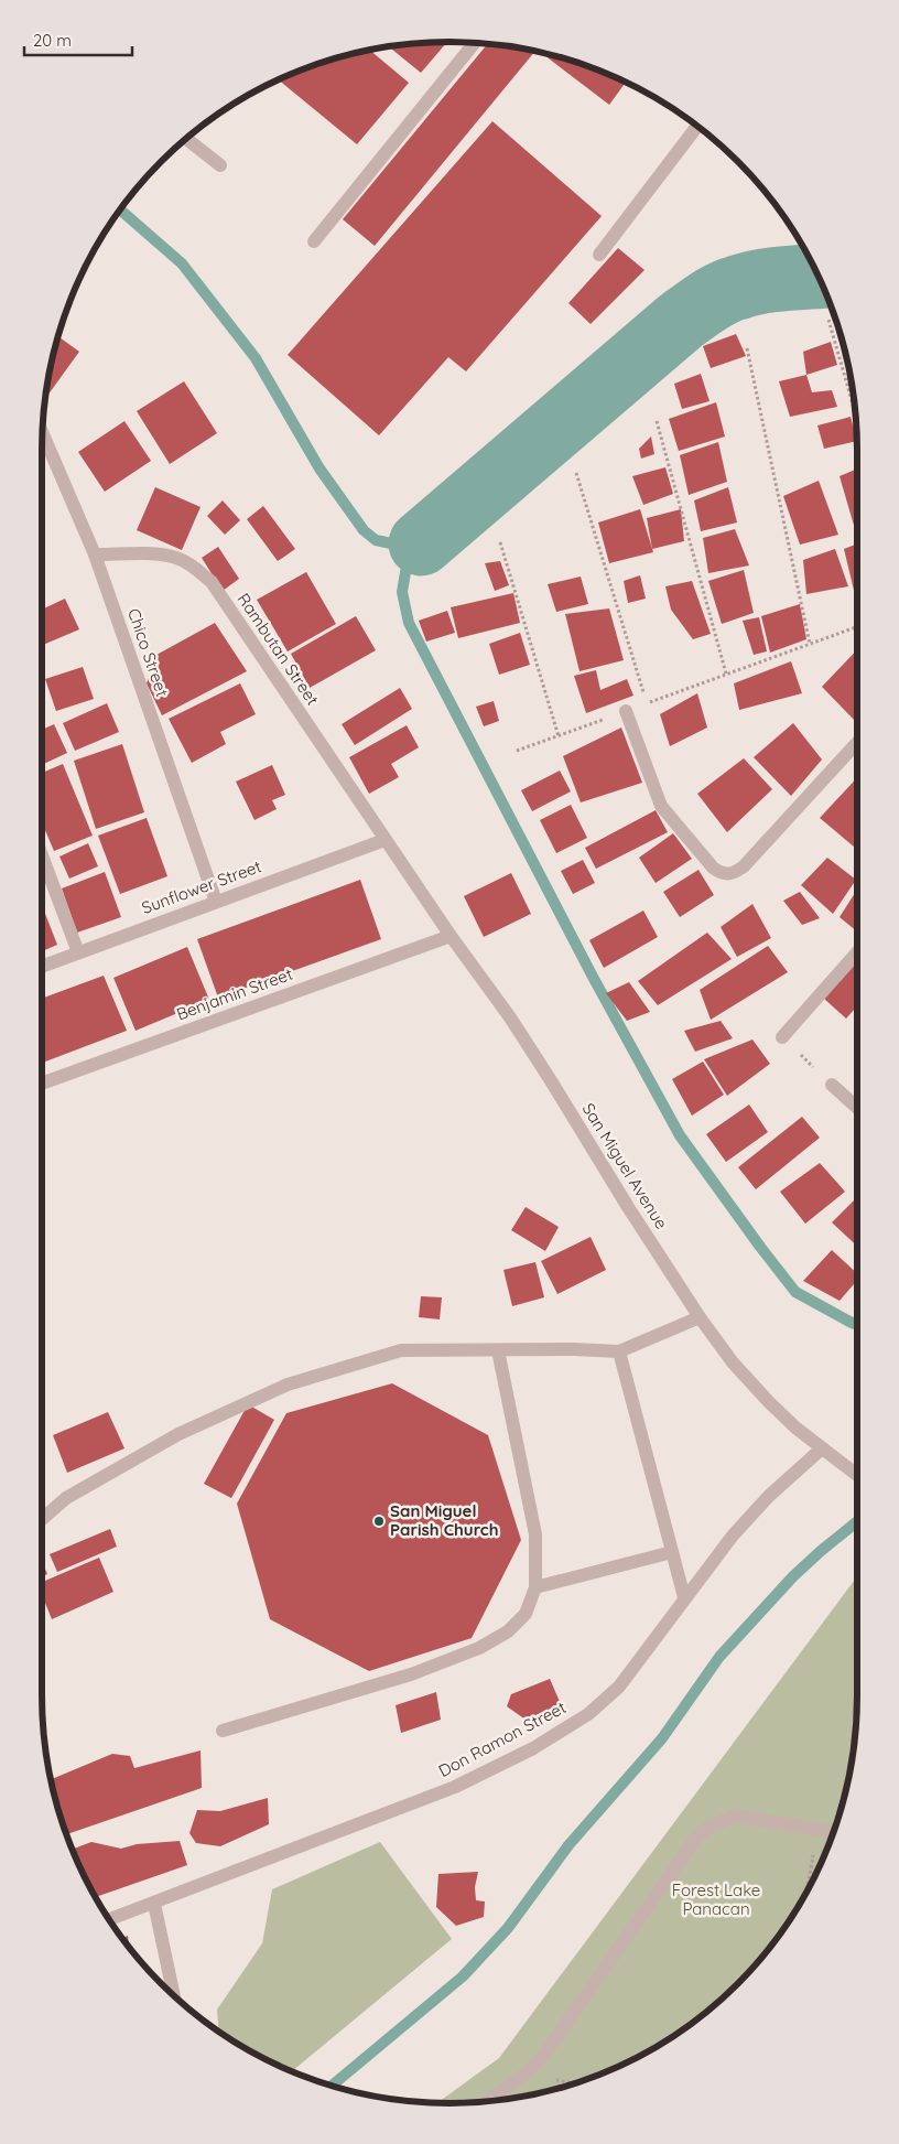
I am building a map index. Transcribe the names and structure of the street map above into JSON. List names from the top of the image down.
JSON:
{
  "streets": {
    "street": [
      "Rambutan Street",
      "Chico Street",
      "Sunflower Street",
      "Benjamin Street",
      "San Miguel Avenue",
      "Don Ramon Street"
    ]
  },
  "crossings": [
    ["Rambutan Street", "Chico Street"],
    ["Rambutan Street", "Sunflower Street"],
    ["Rambutan Street", "San Miguel Avenue"],
    ["Chico Street", "Sunflower Street"],
    ["Sunflower Street", "San Miguel Avenue"],
    ["Benjamin Street", "San Miguel Avenue"],
    ["San Miguel Avenue", "Don Ramon Street"]
  ],
  "parks": ["Forest Lake Panacan"],
  "places": ["San Miguel Parish Church"],
  "scale_bar": "20 m"
}
